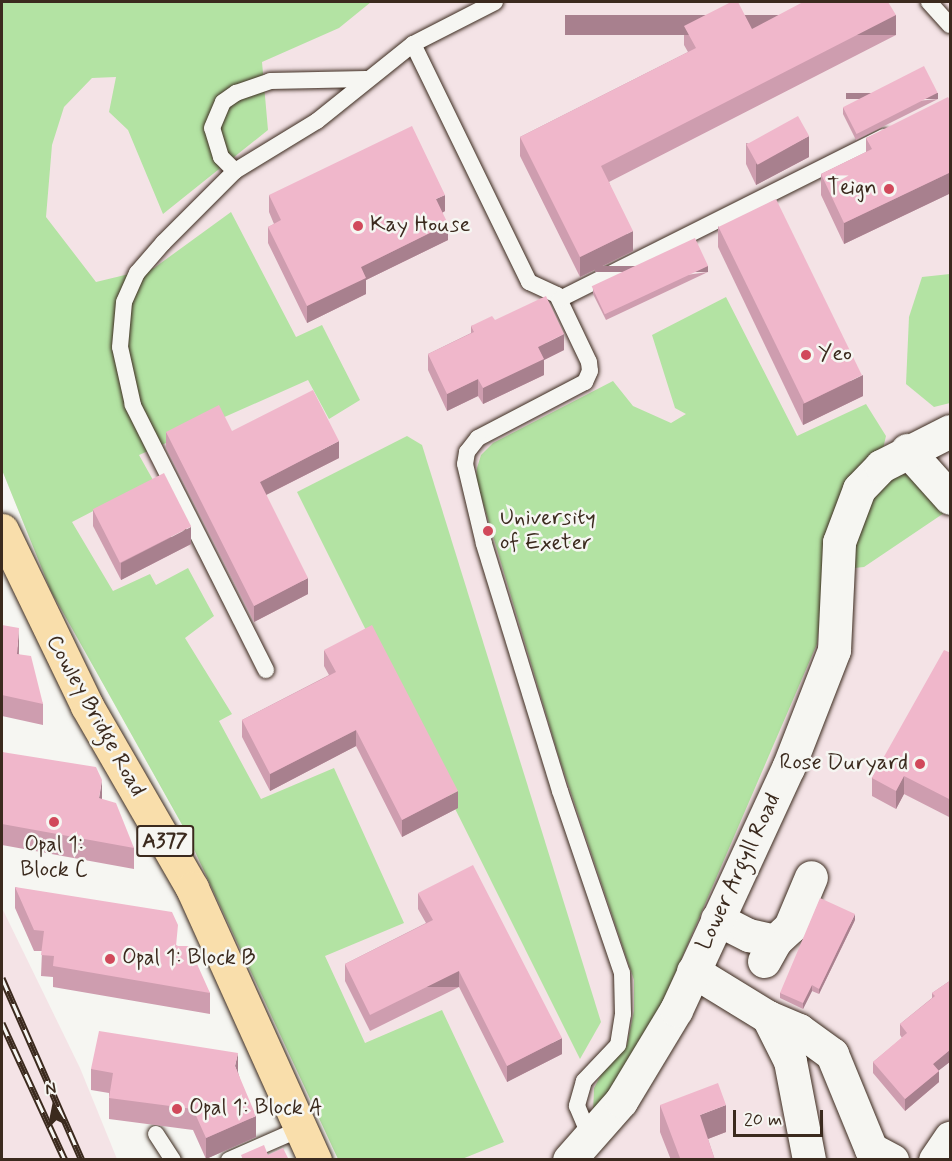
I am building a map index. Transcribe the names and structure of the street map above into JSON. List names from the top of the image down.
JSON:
{
  "streets": {
    "highway": ["Cowley Bridge Road", "A377"],
    "street": ["Lower Argyll Road"]
  },
  "places": [
    "Teign",
    "Kay House",
    "Yeo",
    "University of Exeter",
    "Rose Duryard",
    "Opal 1: Block C",
    "Opal 1: Block B",
    "Opal 1: Block A"
  ],
  "scale_bar": "20 m",
  "north": "top"
}
